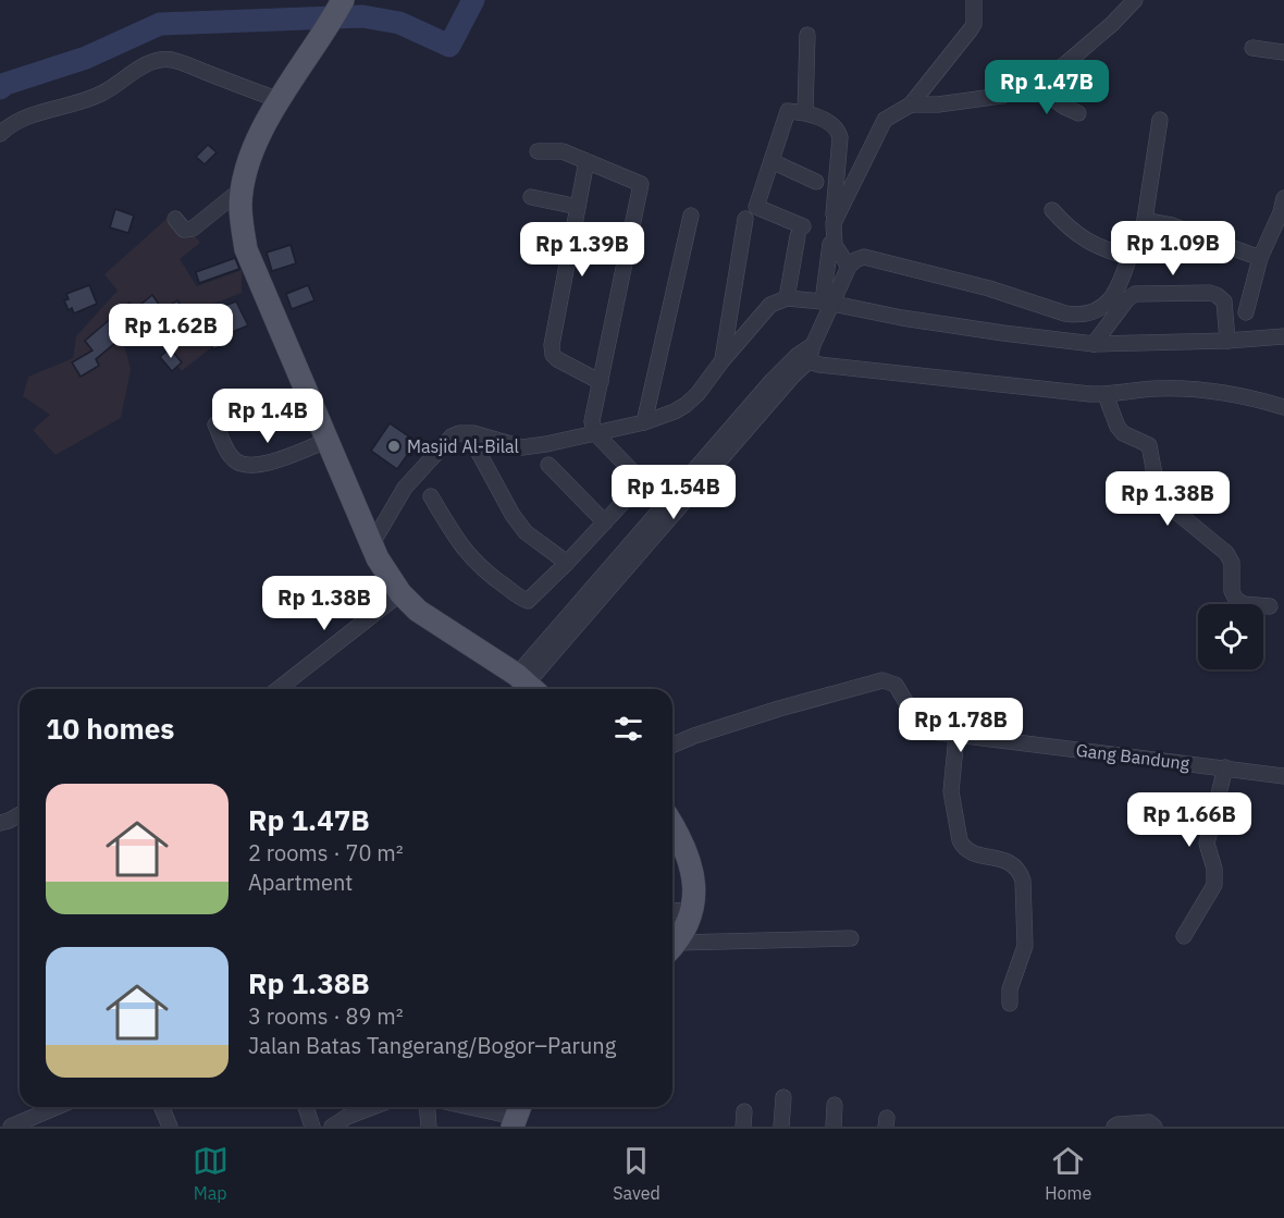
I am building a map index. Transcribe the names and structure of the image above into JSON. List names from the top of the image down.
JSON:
{
  "streets": {
    "street": ["Gang Bandung"]
  },
  "places": ["Masjid Al-Bilal"],
  "page": {
    "price": [
      "Rp 1.47B",
      "Rp 1.09B",
      "Rp 1.39B",
      "Rp 1.62B",
      "Rp 1.4B",
      "Rp 1.54B",
      "Rp 1.38B",
      "Rp 1.38B",
      "Rp 1.78B",
      "Rp 1.66B"
    ],
    "heading": "10 homes",
    "list": [
      {
        "name": "Rp 1.47B",
        "note": "2 rooms · 70 m² · Apartment"
      },
      {
        "name": "Rp 1.38B",
        "note": "3 rooms · 89 m² · Jalan Batas Tangerang/Bogor–Parung"
      }
    ],
    "tabs": ["Map", "Saved", "Home"]
  }
}
